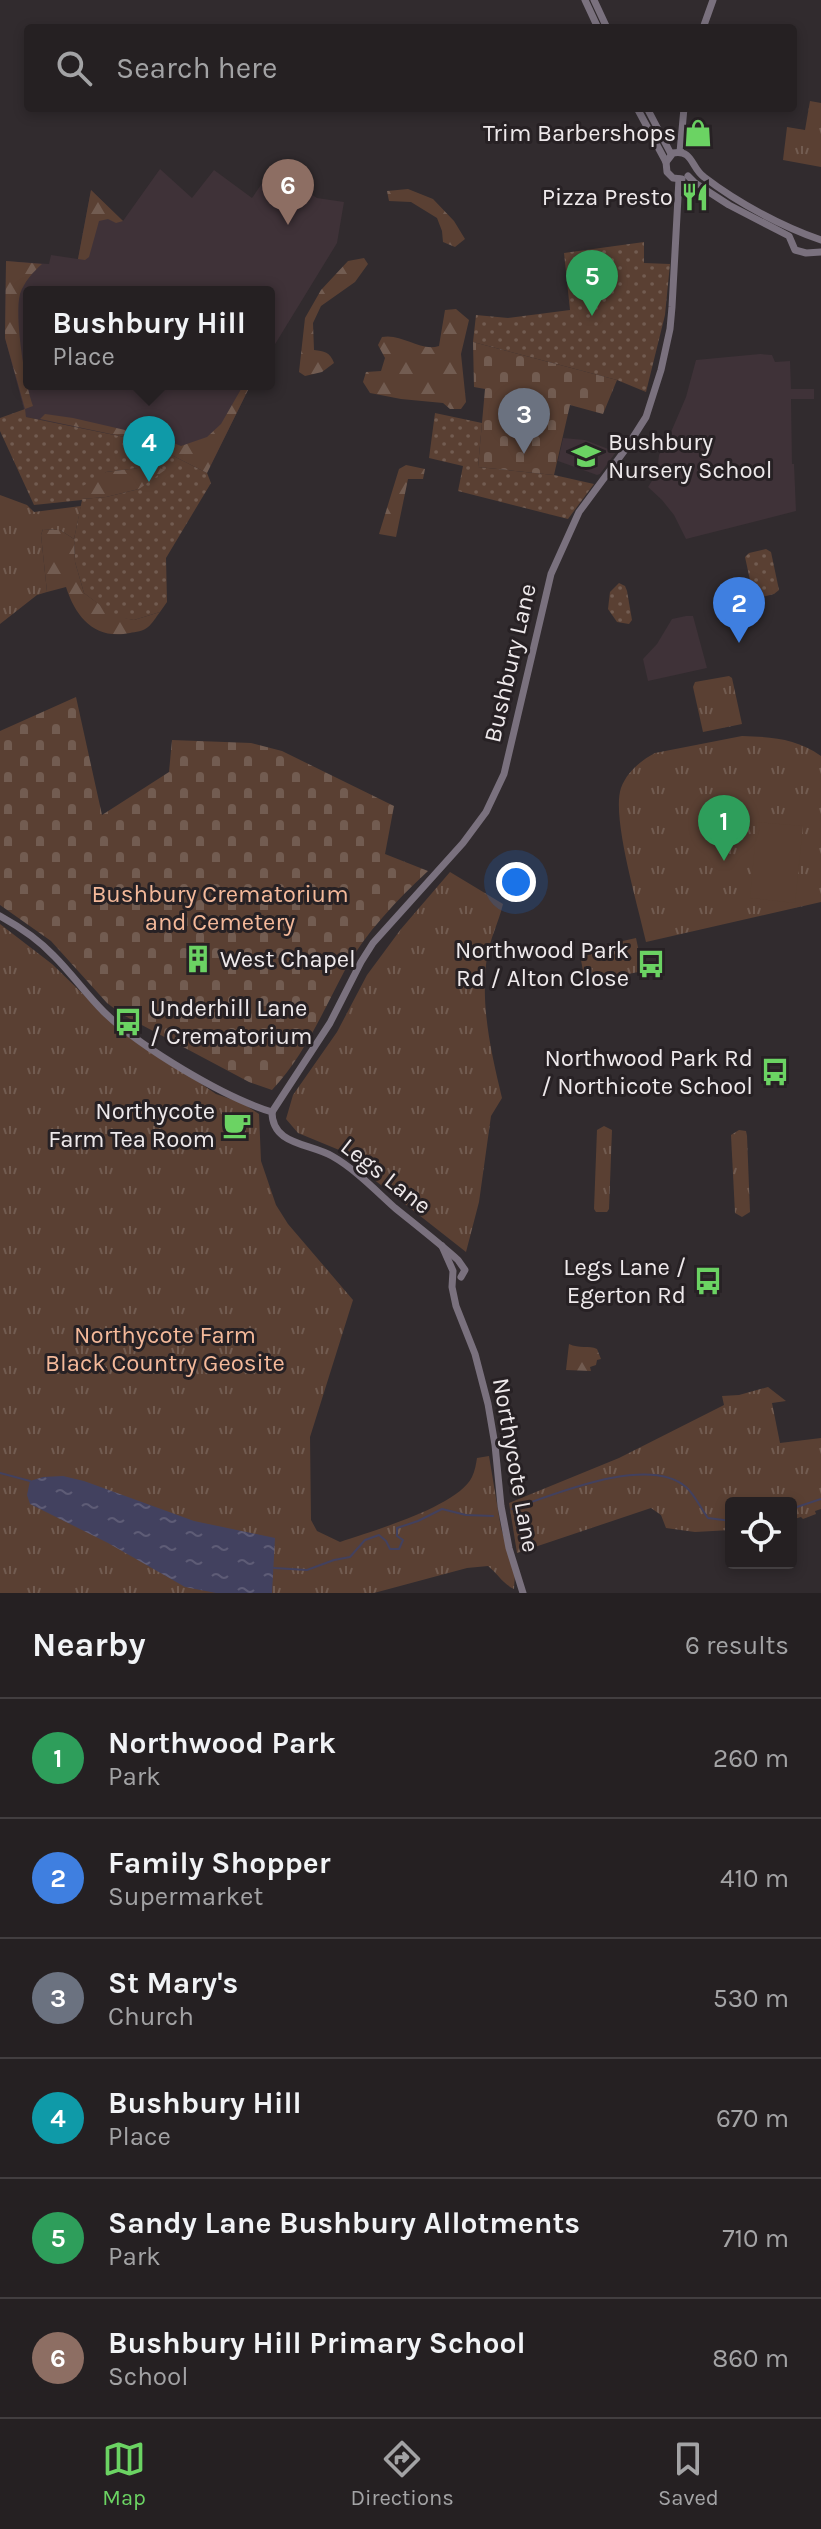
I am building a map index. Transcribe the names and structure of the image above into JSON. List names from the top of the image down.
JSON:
{
  "streets": {
    "street": ["Bushbury Lane", "Legs Lane", "Northycote Lane"]
  },
  "crossings": [
    ["Bushbury Lane", "Legs Lane"],
    ["Legs Lane", "Northycote Lane"]
  ],
  "parks": ["Bushbury Crematorium and Cemetery", "Northycote Farm Black Country Geosite"],
  "places": {
    "shop": ["Trim Barbershops"],
    "restaurant": ["Pizza Presto"],
    "school or university": ["Bushbury Nursery School"],
    "building": ["West Chapel"],
    "bus stop": [
      "Northwood Park Rd / Alton Close",
      "Underhill Lane / Crematorium",
      "Northwood Park Rd / Northicote School",
      "Legs Lane / Egerton Rd"
    ],
    "cafe": ["Northycote Farm Tea Room"]
  },
  "page": {
    "search": "Search here",
    "pins": [
      "6",
      "5",
      "3",
      "4",
      "2",
      "1"
    ],
    "popup": ["Bushbury Hill", "Place"],
    "heading": ["Nearby", "6 results"],
    "list": [
      {
        "mark": "1",
        "name": "Northwood Park",
        "note": "Park",
        "value": "260 m"
      },
      {
        "mark": "2",
        "name": "Family Shopper",
        "note": "Supermarket",
        "value": "410 m"
      },
      {
        "mark": "3",
        "name": "St Mary's",
        "note": "Church",
        "value": "530 m"
      },
      {
        "mark": "4",
        "name": "Bushbury Hill",
        "note": "Place",
        "value": "670 m"
      },
      {
        "mark": "5",
        "name": "Sandy Lane Bushbury Allotments",
        "note": "Park",
        "value": "710 m"
      },
      {
        "mark": "6",
        "name": "Bushbury Hill Primary School",
        "note": "School",
        "value": "860 m"
      }
    ],
    "nav": ["Map", "Directions", "Saved"]
  }
}
